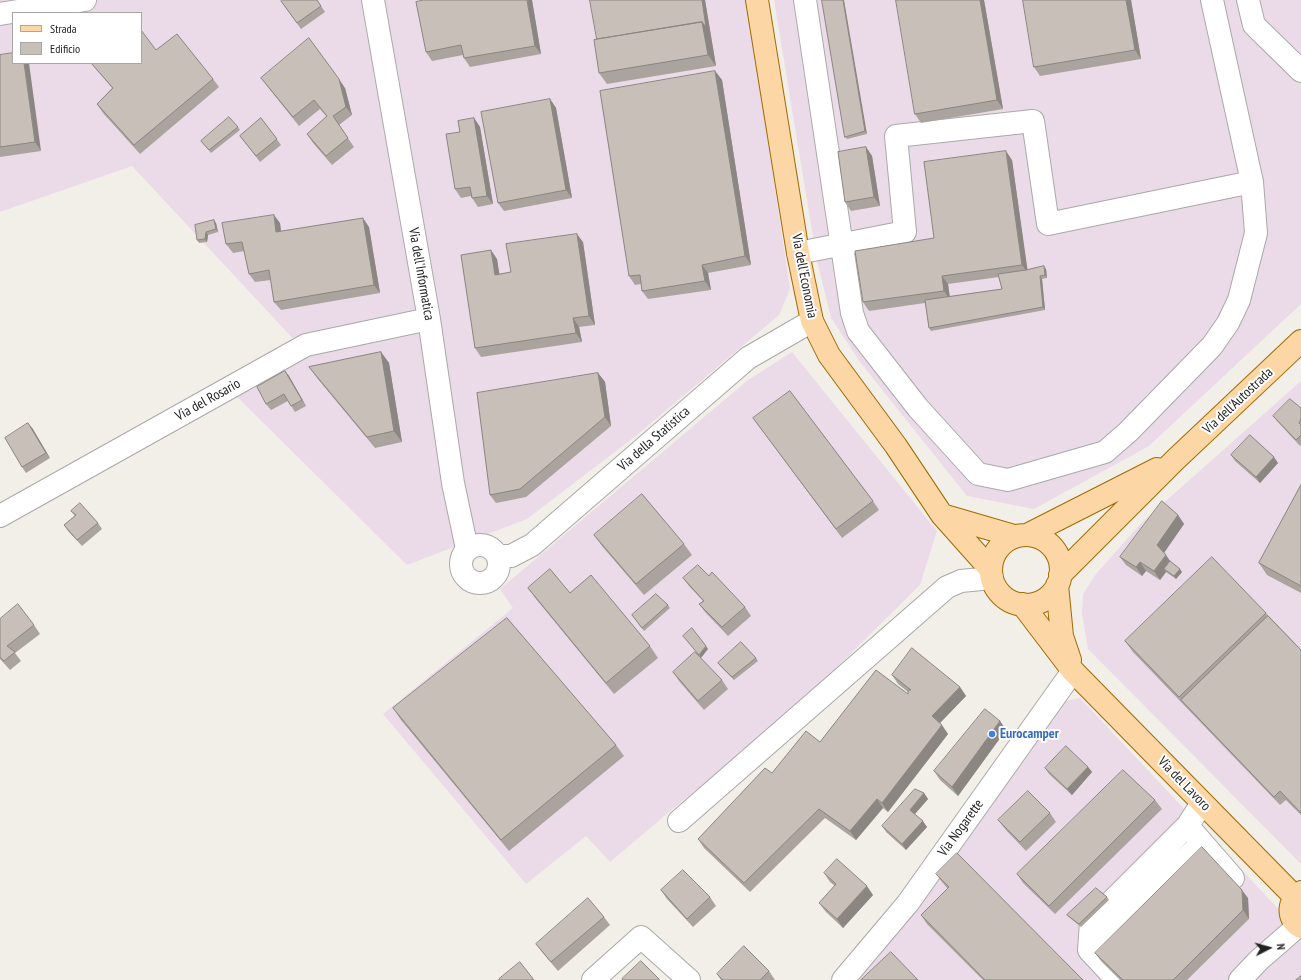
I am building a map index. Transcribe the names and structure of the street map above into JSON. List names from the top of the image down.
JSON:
{
  "streets": {
    "main road": ["Via dell'Economia", "Via dell'Autostrada", "Via del Lavoro"],
    "street": [
      "Via dell'Informatica",
      "Via del Rosario",
      "Via della Statistica",
      "Via Nogarette"
    ]
  },
  "crossings": [
    ["Via dell'Informatica", "Via del Rosario"],
    ["Via dell'Informatica", "Via della Statistica"],
    ["Via dell'Economia", "Via dell'Autostrada"],
    ["Via dell'Economia", "Via della Statistica"],
    ["Via dell'Economia", "Via del Lavoro"],
    ["Via dell'Autostrada", "Via del Lavoro"],
    ["Via del Lavoro", "Via Nogarette"]
  ],
  "places": ["Eurocamper"],
  "legend": ["Strada", "Edificio"],
  "north": "right"
}
